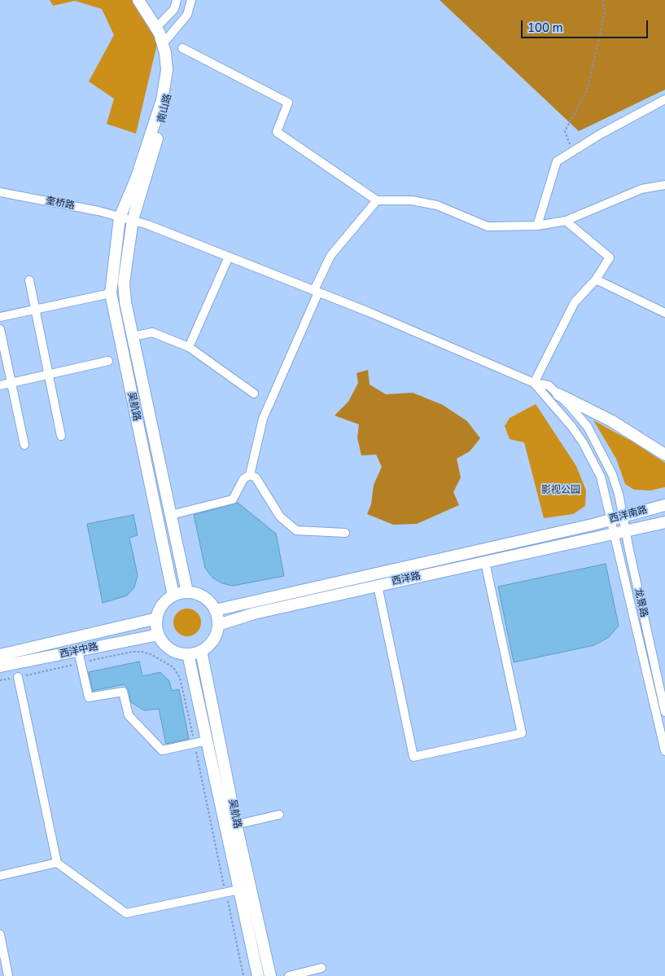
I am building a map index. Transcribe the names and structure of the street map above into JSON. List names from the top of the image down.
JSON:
{
  "streets": {
    "main road": [
      "南山路",
      "吴航路",
      "西洋南路",
      "西洋路",
      "西洋中路"
    ],
    "street": ["奎桥路", "龙景路"]
  },
  "crossings": [
    ["南山路", "奎桥路"],
    ["南山路", "吴航路"],
    ["奎桥路", "吴航路"],
    ["奎桥路", "龙景路"],
    ["吴航路", "西洋路"],
    ["吴航路", "西洋中路"],
    ["西洋南路", "西洋路"],
    ["西洋南路", "龙景路"],
    ["西洋路", "西洋中路"]
  ],
  "parks": ["影视公园"],
  "scale_bar": "100 m"
}
